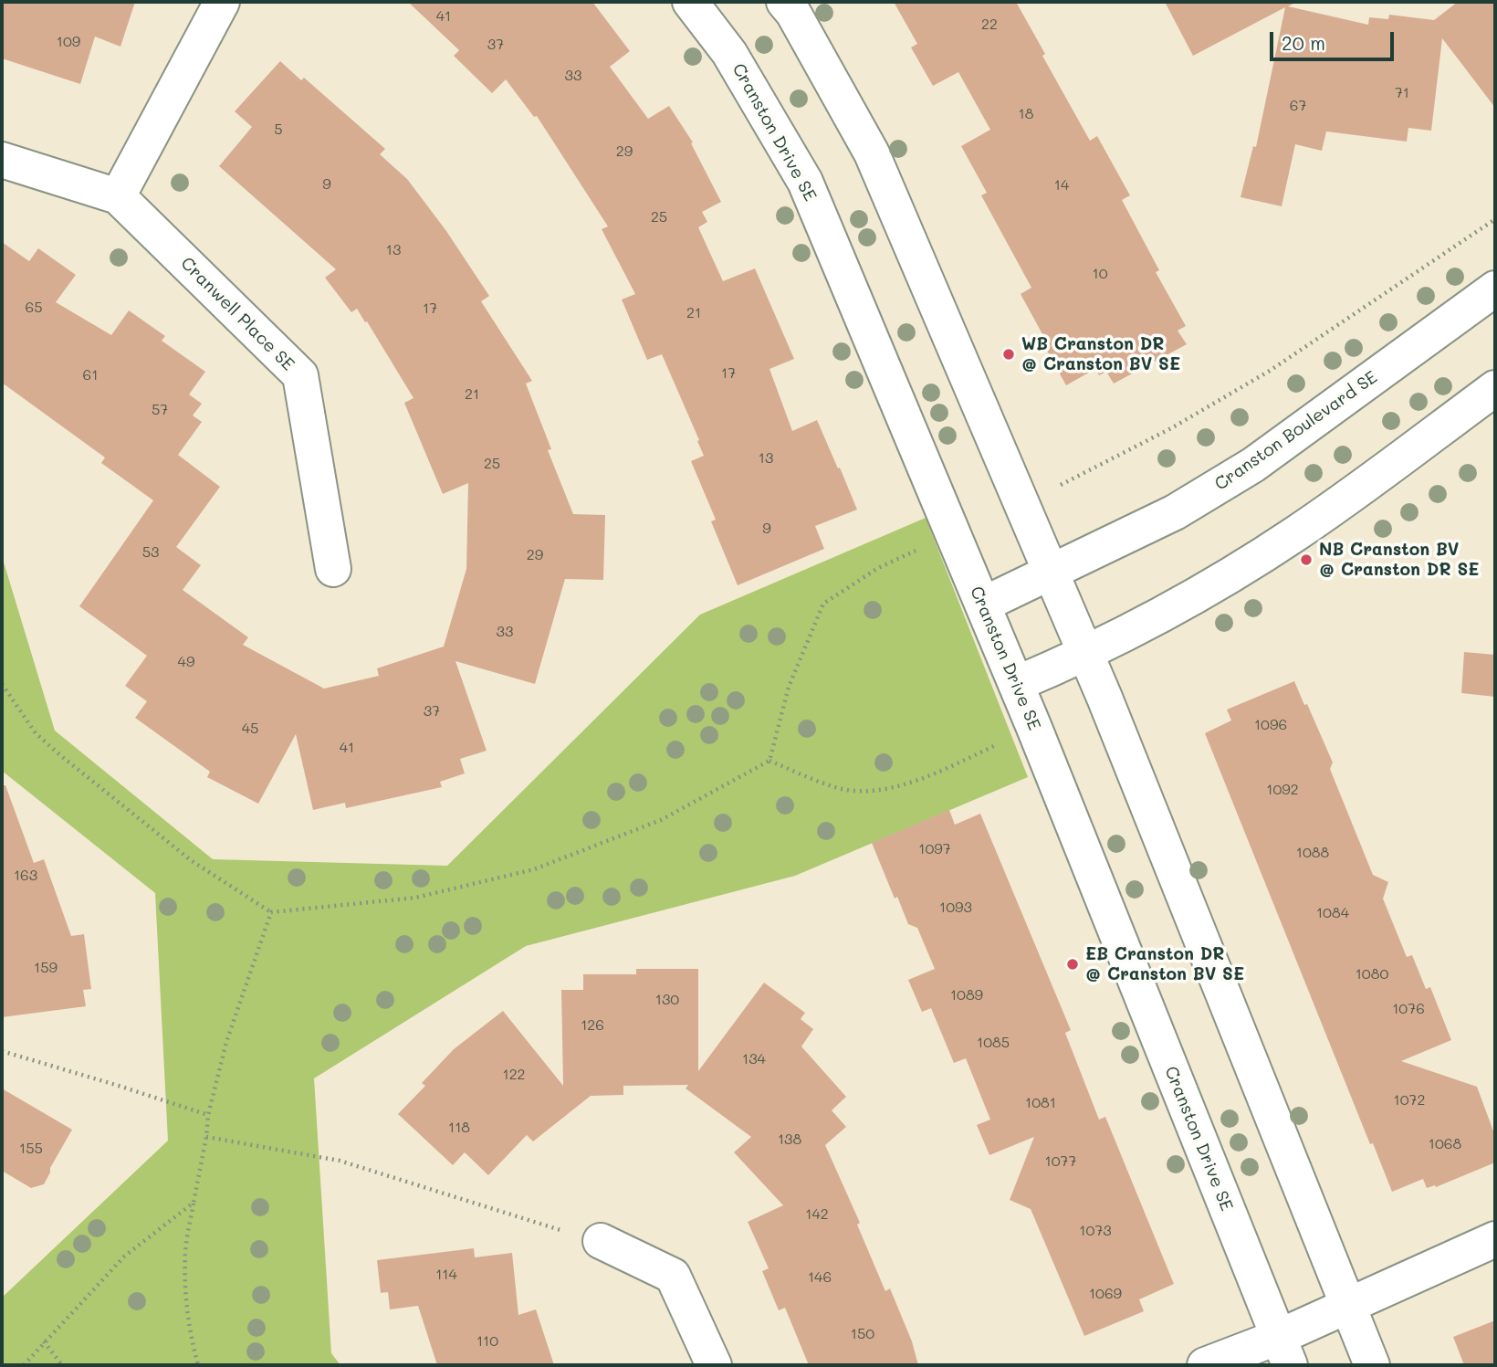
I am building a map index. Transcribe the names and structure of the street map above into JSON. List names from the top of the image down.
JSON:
{
  "streets": {
    "street": ["Cranston Drive SE", "Cranwell Place SE", "Cranston Boulevard SE"]
  },
  "crossings": [
    ["Cranston Drive SE", "Cranston Boulevard SE"]
  ],
  "places": ["WB Cranston DR @ Cranston BV SE", "NB Cranston BV @ Cranston DR SE", "EB Cranston DR @ Cranston BV SE"],
  "house_numbers": [
    "41",
    "22",
    "109",
    "37",
    "33",
    "71",
    "67",
    "18",
    "5",
    "29",
    "9",
    "14",
    "25",
    "13",
    "10",
    "65",
    "17",
    "21",
    "17",
    "61",
    "21",
    "57",
    "13",
    "25",
    "9",
    "53",
    "29",
    "33",
    "49",
    "37",
    "1096",
    "45",
    "41",
    "1092",
    "1097",
    "1088",
    "163",
    "1093",
    "1084",
    "159",
    "1080",
    "1089",
    "130",
    "1076",
    "126",
    "1085",
    "134",
    "122",
    "1072",
    "1081",
    "118",
    "138",
    "1068",
    "155",
    "1077",
    "142",
    "1073",
    "114",
    "146",
    "1069",
    "150",
    "110"
  ],
  "scale_bar": "20 m"
}
